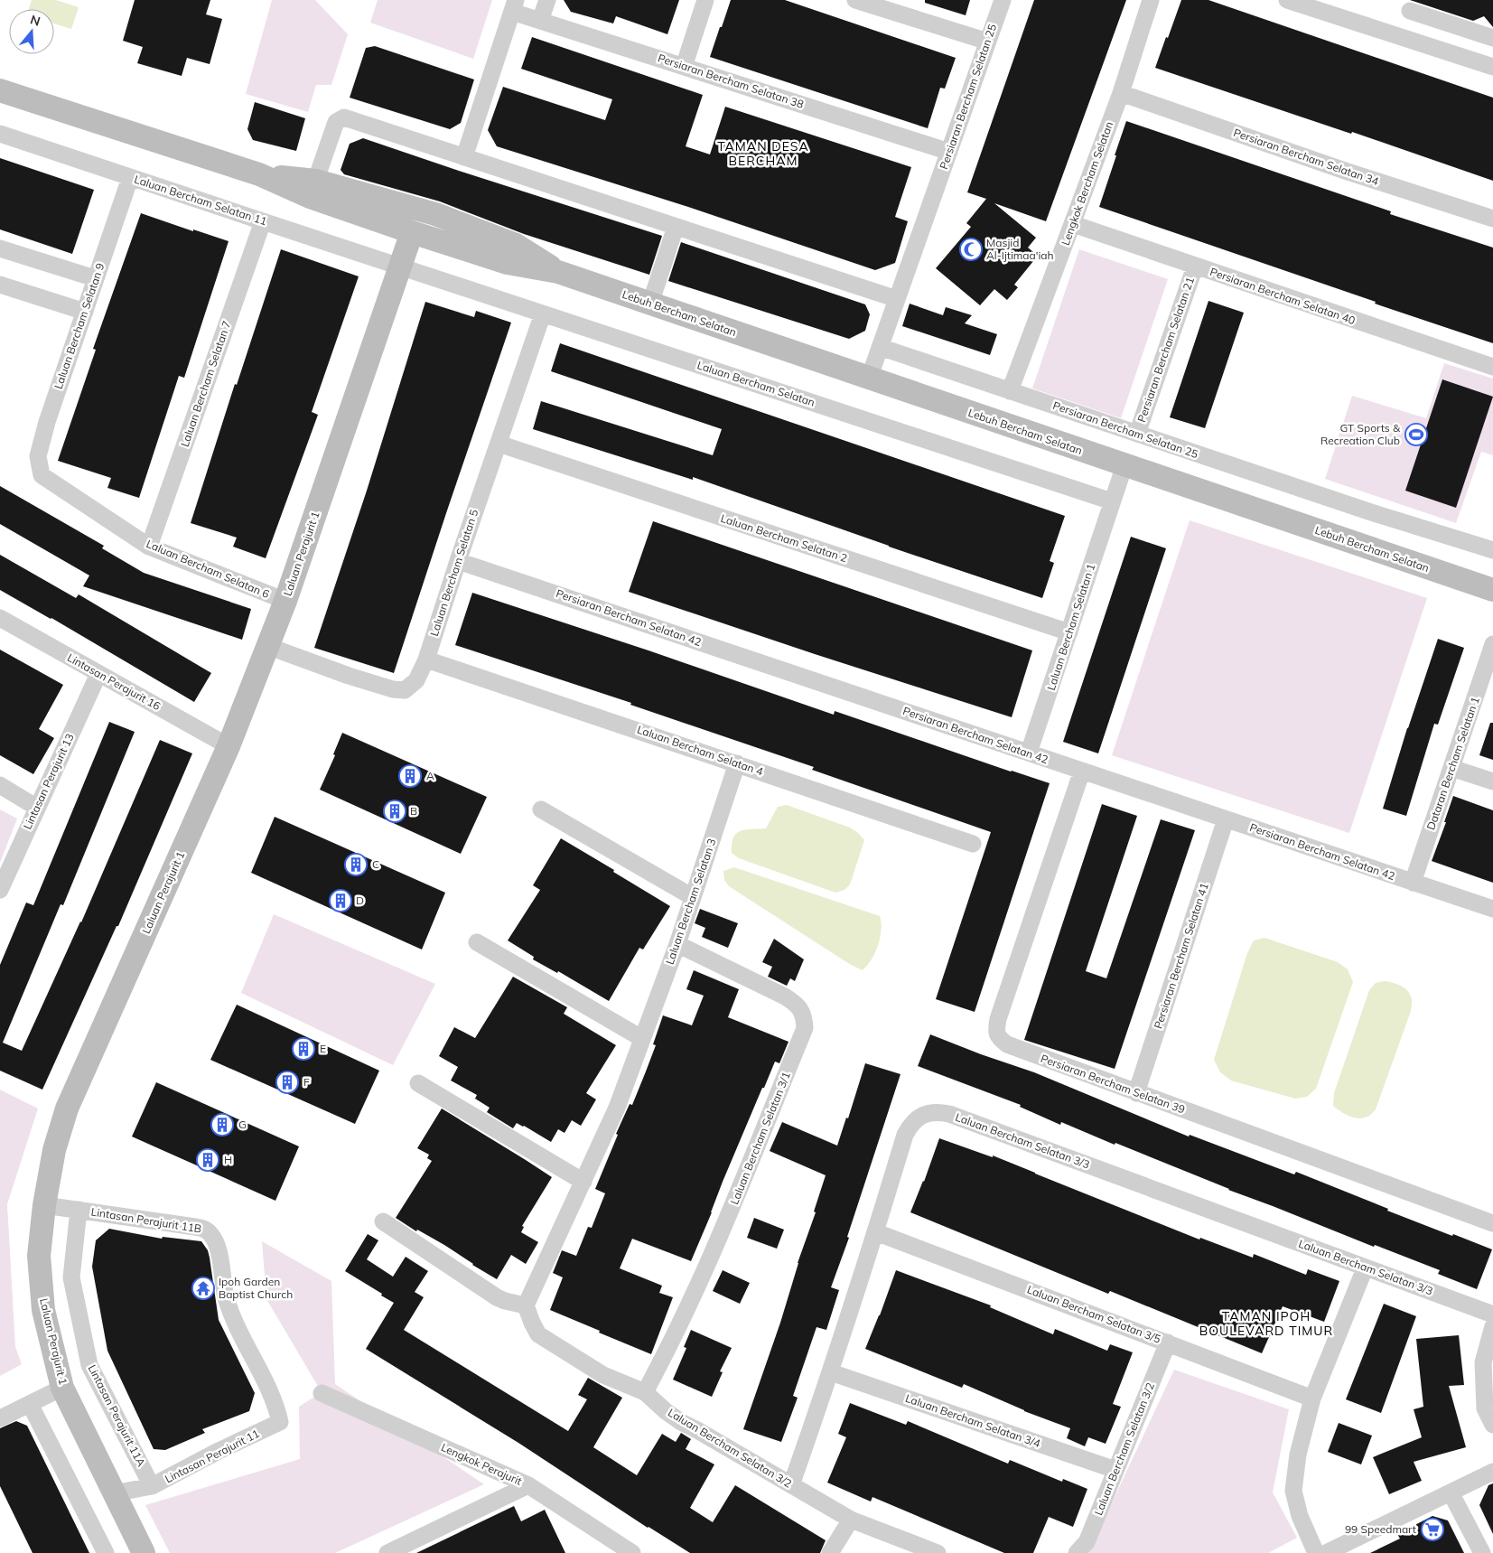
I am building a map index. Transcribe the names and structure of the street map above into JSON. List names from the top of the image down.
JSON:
{
  "streets": {
    "street": [
      "Persiaran Bercham Selatan 38",
      "Persiaran Bercham Selatan 25",
      "Persiaran Bercham Selatan 34",
      "Lengkok Bercham Selatan",
      "Laluan Bercham Selatan 11",
      "Persiaran Bercham Selatan 40",
      "Lebuh Bercham Selatan",
      "Laluan Bercham Selatan 9",
      "Persiaran Bercham Selatan 21",
      "Laluan Bercham Selatan 7",
      "Laluan Bercham Selatan",
      "Laluan Bercham Selatan 2",
      "Laluan Perajurit 1",
      "Laluan Bercham Selatan 6",
      "Laluan Bercham Selatan 5",
      "Persiaran Bercham Selatan 42",
      "Laluan Bercham Selatan 1",
      "Lintasan Perajurit 16",
      "Laluan Bercham Selatan 4",
      "Dataran Bercham Selatan 1",
      "Lintasan Perajurit 13",
      "Laluan Bercham Selatan 3",
      "Persiaran Bercham Selatan 41",
      "Persiaran Bercham Selatan 39",
      "Laluan Bercham Selatan 3/1",
      "Laluan Bercham Selatan 3/3",
      "Lintasan Perajurit 11B",
      "Laluan Bercham Selatan 3/5",
      "Lintasan Perajurit 11A",
      "Laluan Bercham Selatan 3/4",
      "Laluan Bercham Selatan 3/2",
      "Lintasan Perajurit 11",
      "Lengkok Perajurit"
    ]
  },
  "crossings": [
    ["Persiaran Bercham Selatan 38", "Persiaran Bercham Selatan 25"],
    ["Persiaran Bercham Selatan 25", "Lengkok Bercham Selatan"],
    ["Persiaran Bercham Selatan 25", "Lebuh Bercham Selatan"],
    ["Persiaran Bercham Selatan 25", "Persiaran Bercham Selatan 21"],
    ["Persiaran Bercham Selatan 34", "Lengkok Bercham Selatan"],
    ["Lengkok Bercham Selatan", "Persiaran Bercham Selatan 40"],
    ["Laluan Bercham Selatan 11", "Laluan Bercham Selatan 9"],
    ["Laluan Bercham Selatan 11", "Laluan Bercham Selatan 7"],
    ["Laluan Bercham Selatan 11", "Laluan Bercham Selatan"],
    ["Laluan Bercham Selatan 11", "Laluan Perajurit 1"],
    ["Persiaran Bercham Selatan 40", "Persiaran Bercham Selatan 21"],
    ["Lebuh Bercham Selatan", "Laluan Bercham Selatan 1"],
    ["Laluan Bercham Selatan 9", "Laluan Bercham Selatan 6"],
    ["Laluan Bercham Selatan 7", "Laluan Bercham Selatan 6"],
    ["Laluan Bercham Selatan", "Laluan Perajurit 1"],
    ["Laluan Bercham Selatan", "Laluan Bercham Selatan 5"],
    ["Laluan Bercham Selatan", "Laluan Bercham Selatan 1"],
    ["Laluan Bercham Selatan 2", "Laluan Bercham Selatan 5"],
    ["Laluan Bercham Selatan 2", "Laluan Bercham Selatan 1"],
    ["Laluan Perajurit 1", "Laluan Bercham Selatan 6"],
    ["Laluan Perajurit 1", "Laluan Bercham Selatan 5"],
    ["Laluan Perajurit 1", "Lintasan Perajurit 16"],
    ["Laluan Perajurit 1", "Lintasan Perajurit 11B"],
    ["Laluan Perajurit 1", "Lintasan Perajurit 11"],
    ["Laluan Bercham Selatan 5", "Persiaran Bercham Selatan 42"],
    ["Laluan Bercham Selatan 5", "Laluan Bercham Selatan 4"],
    ["Persiaran Bercham Selatan 42", "Laluan Bercham Selatan 1"],
    ["Persiaran Bercham Selatan 42", "Dataran Bercham Selatan 1"],
    ["Persiaran Bercham Selatan 42", "Persiaran Bercham Selatan 41"],
    ["Persiaran Bercham Selatan 42", "Persiaran Bercham Selatan 39"],
    ["Lintasan Perajurit 16", "Lintasan Perajurit 13"],
    ["Laluan Bercham Selatan 4", "Laluan Bercham Selatan 3"],
    ["Laluan Bercham Selatan 3", "Laluan Bercham Selatan 3/1"],
    ["Laluan Bercham Selatan 3", "Laluan Bercham Selatan 3/2"],
    ["Persiaran Bercham Selatan 41", "Persiaran Bercham Selatan 39"],
    ["Laluan Bercham Selatan 3/1", "Laluan Bercham Selatan 3/2"],
    ["Laluan Bercham Selatan 3/3", "Laluan Bercham Selatan 3/5"],
    ["Laluan Bercham Selatan 3/3", "Laluan Bercham Selatan 3/4"],
    ["Laluan Bercham Selatan 3/3", "Laluan Bercham Selatan 3/2"],
    ["Lintasan Perajurit 11B", "Lintasan Perajurit 11A"],
    ["Lintasan Perajurit 11B", "Lintasan Perajurit 11"],
    ["Laluan Bercham Selatan 3/5", "Laluan Bercham Selatan 3/2"],
    ["Lintasan Perajurit 11A", "Lintasan Perajurit 11"],
    ["Laluan Bercham Selatan 3/4", "Laluan Bercham Selatan 3/2"]
  ],
  "districts": ["TAMAN DESA BERCHAM", "TAMAN IPOH BOULEVARD TIMUR"],
  "places": {
    "mosque": ["Masjid Al-Ijtimaa'iah"],
    "sports": ["GT Sports & Recreation Club"],
    "building": [
      "A",
      "B",
      "C",
      "D",
      "E",
      "F",
      "G",
      "H"
    ],
    "temple": ["Ipoh Garden Baptist Church"],
    "supermarket": ["99 Speedmart"]
  },
  "north": "top"
}
